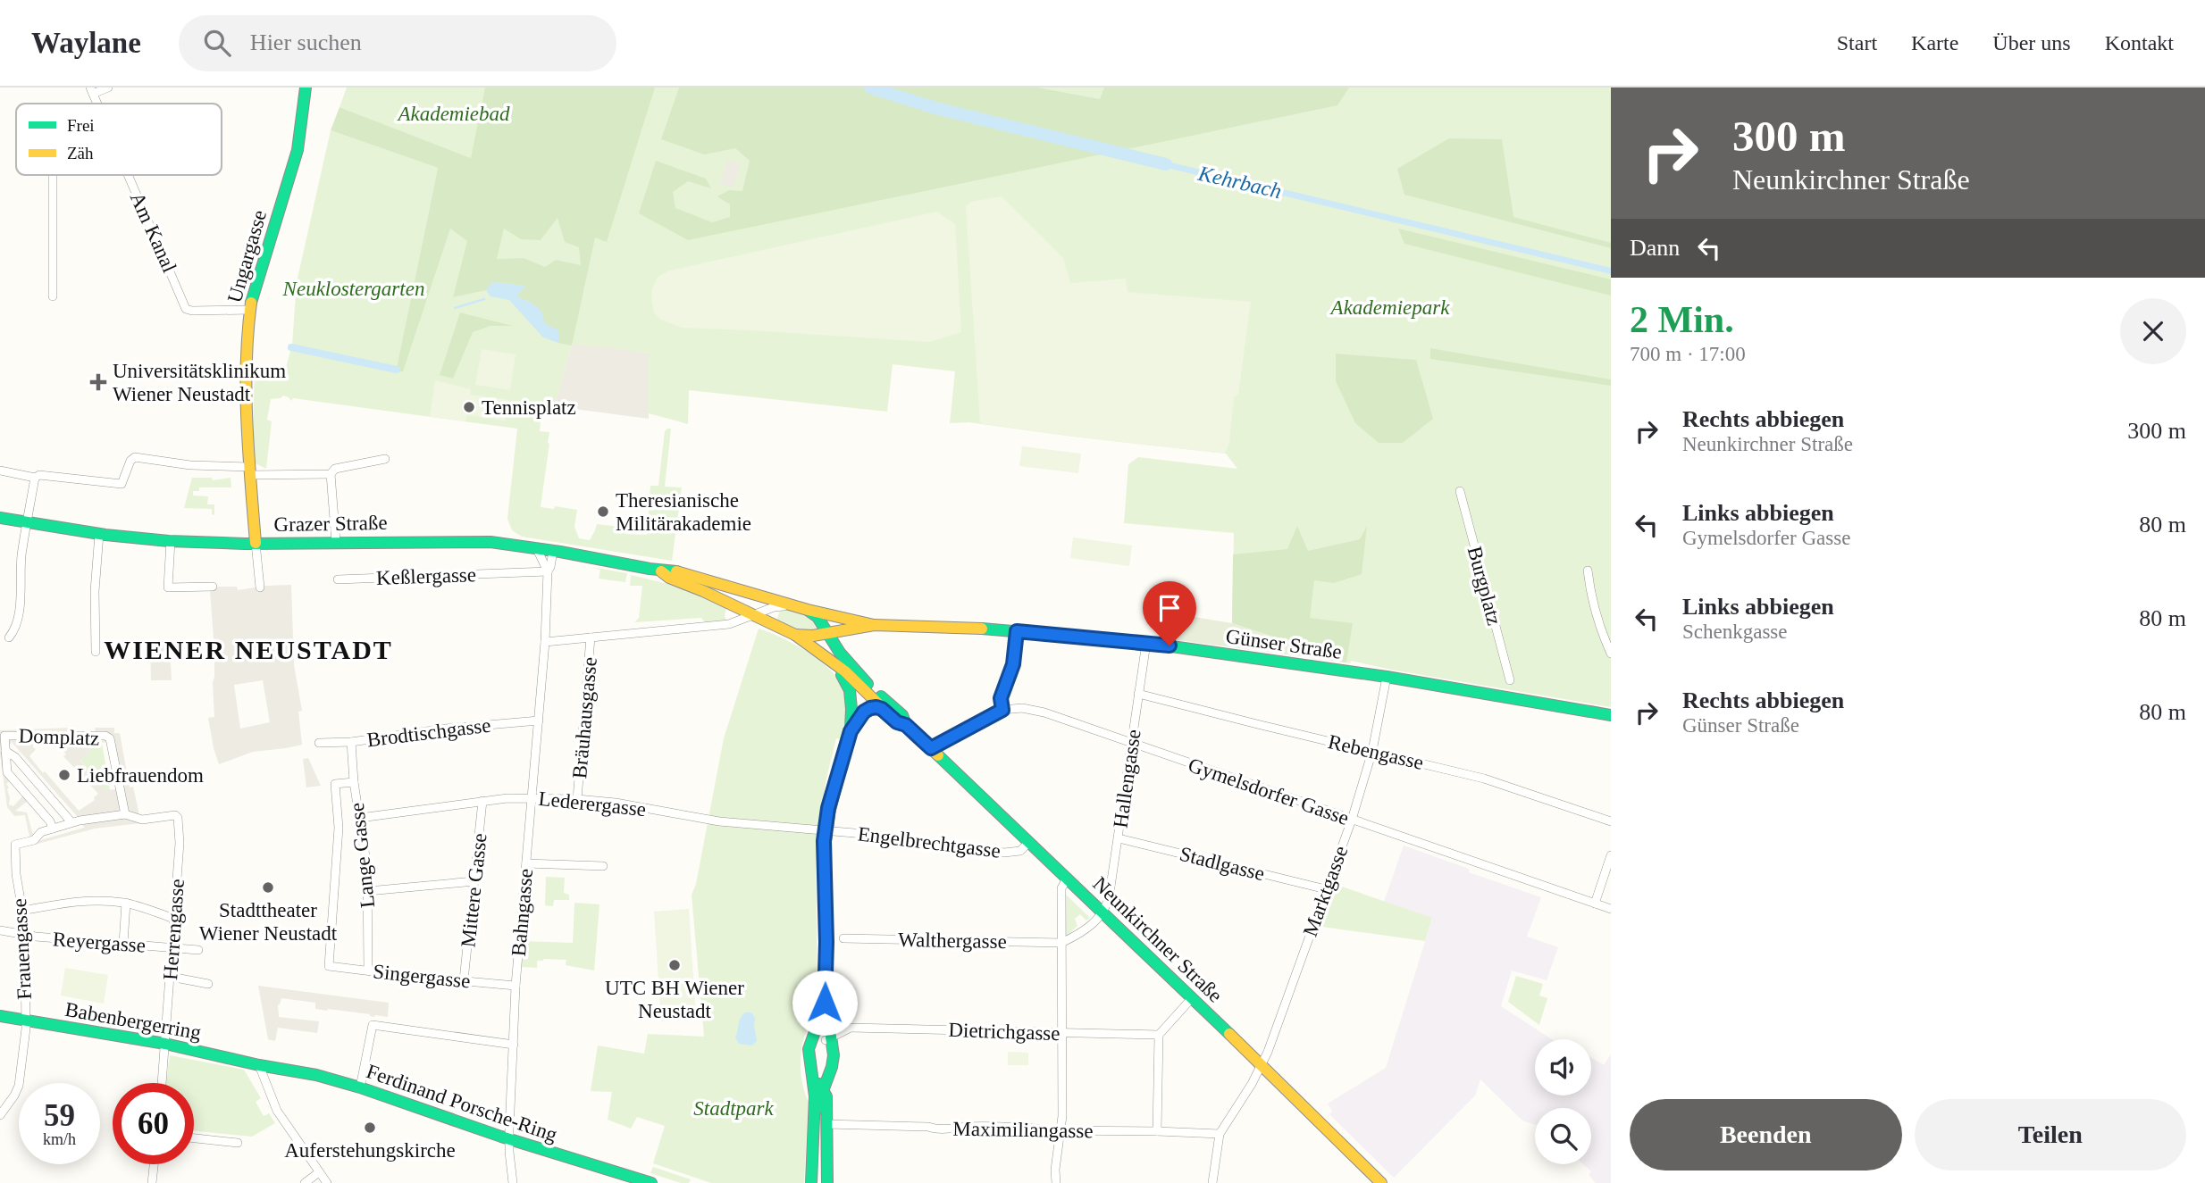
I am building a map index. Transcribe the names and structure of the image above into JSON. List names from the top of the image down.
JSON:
{
  "streets": {
    "main road": [
      "Ungargasse",
      "Grazer Straße",
      "Günser Straße",
      "Neunkirchner Straße",
      "Babenbergerring",
      "Ferdinand Porsche-Ring"
    ],
    "street": [
      "Am Kanal",
      "Keßlergasse",
      "Burgplatz",
      "Bräuhausgasse",
      "Brodtischgasse",
      "Domplatz",
      "Rebengasse",
      "Hallengasse",
      "Gymelsdorfer Gasse",
      "Lederergasse",
      "Engelbrechtgasse",
      "Lange Gasse",
      "Stadlgasse",
      "Mittere Gasse",
      "Marktgasse",
      "Bahngasse",
      "Herrengasse",
      "Walthergasse",
      "Reyergasse",
      "Frauengasse",
      "Singergasse",
      "Dietrichgasse",
      "Maximiliangasse"
    ]
  },
  "crossings": [
    ["Am Kanal", "Ungargasse"],
    ["Ungargasse", "Grazer Straße"],
    ["Grazer Straße", "Günser Straße"],
    ["Grazer Straße", "Bahngasse"],
    ["Grazer Straße", "Neunkirchner Straße"],
    ["Keßlergasse", "Bahngasse"],
    ["Günser Straße", "Hallengasse"],
    ["Günser Straße", "Marktgasse"],
    ["Bräuhausgasse", "Lederergasse"],
    ["Brodtischgasse", "Lange Gasse"],
    ["Brodtischgasse", "Bahngasse"],
    ["Domplatz", "Herrengasse"],
    ["Domplatz", "Frauengasse"],
    ["Rebengasse", "Hallengasse"],
    ["Rebengasse", "Marktgasse"],
    ["Hallengasse", "Gymelsdorfer Gasse"],
    ["Hallengasse", "Stadlgasse"],
    ["Hallengasse", "Neunkirchner Straße"],
    ["Gymelsdorfer Gasse", "Marktgasse"],
    ["Gymelsdorfer Gasse", "Neunkirchner Straße"],
    ["Lederergasse", "Engelbrechtgasse"],
    ["Lederergasse", "Lange Gasse"],
    ["Lederergasse", "Mittere Gasse"],
    ["Lederergasse", "Bahngasse"],
    ["Engelbrechtgasse", "Neunkirchner Straße"],
    ["Lange Gasse", "Singergasse"],
    ["Stadlgasse", "Marktgasse"],
    ["Mittere Gasse", "Singergasse"],
    ["Marktgasse", "Neunkirchner Straße"],
    ["Marktgasse", "Maximiliangasse"],
    ["Bahngasse", "Singergasse"],
    ["Bahngasse", "Ferdinand Porsche-Ring"],
    ["Herrengasse", "Reyergasse"],
    ["Herrengasse", "Babenbergerring"],
    ["Reyergasse", "Frauengasse"],
    ["Frauengasse", "Babenbergerring"],
    ["Babenbergerring", "Ferdinand Porsche-Ring"]
  ],
  "districts": ["WIENER NEUSTADT"],
  "water": ["Kehrbach"],
  "parks": [
    "Akademiebad",
    "Neuklostergarten",
    "Akademiepark",
    "Stadtpark"
  ],
  "places": {
    "health": ["Universitätsklinikum Wiener Neustadt"],
    "other": [
      "Tennisplatz",
      "Theresianische Militärakademie",
      "Liebfrauendom",
      "Stadttheater Wiener Neustadt",
      "UTC BH Wiener Neustadt",
      "Auferstehungskirche"
    ]
  },
  "legend": ["Frei", "Zäh"],
  "page": {
    "header": "Waylane",
    "search": "Hier suchen",
    "nav": [
      "Start",
      "Karte",
      "Über uns",
      "Kontakt"
    ],
    "turn": ["300 m", "Neunkirchner Straße"],
    "then": "Dann",
    "heading": ["2 Min.", "700 m · 17:00"],
    "list": [
      {
        "name": "Rechts abbiegen",
        "note": "Neunkirchner Straße",
        "value": "300 m"
      },
      {
        "name": "Links abbiegen",
        "note": "Gymelsdorfer Gasse",
        "value": "80 m"
      },
      {
        "name": "Links abbiegen",
        "note": "Schenkgasse",
        "value": "80 m"
      },
      {
        "name": "Rechts abbiegen",
        "note": "Günser Straße",
        "value": "80 m"
      }
    ],
    "speed": "59 km/h",
    "limit": "60",
    "buttons": ["Beenden", "Teilen"]
  }
}
